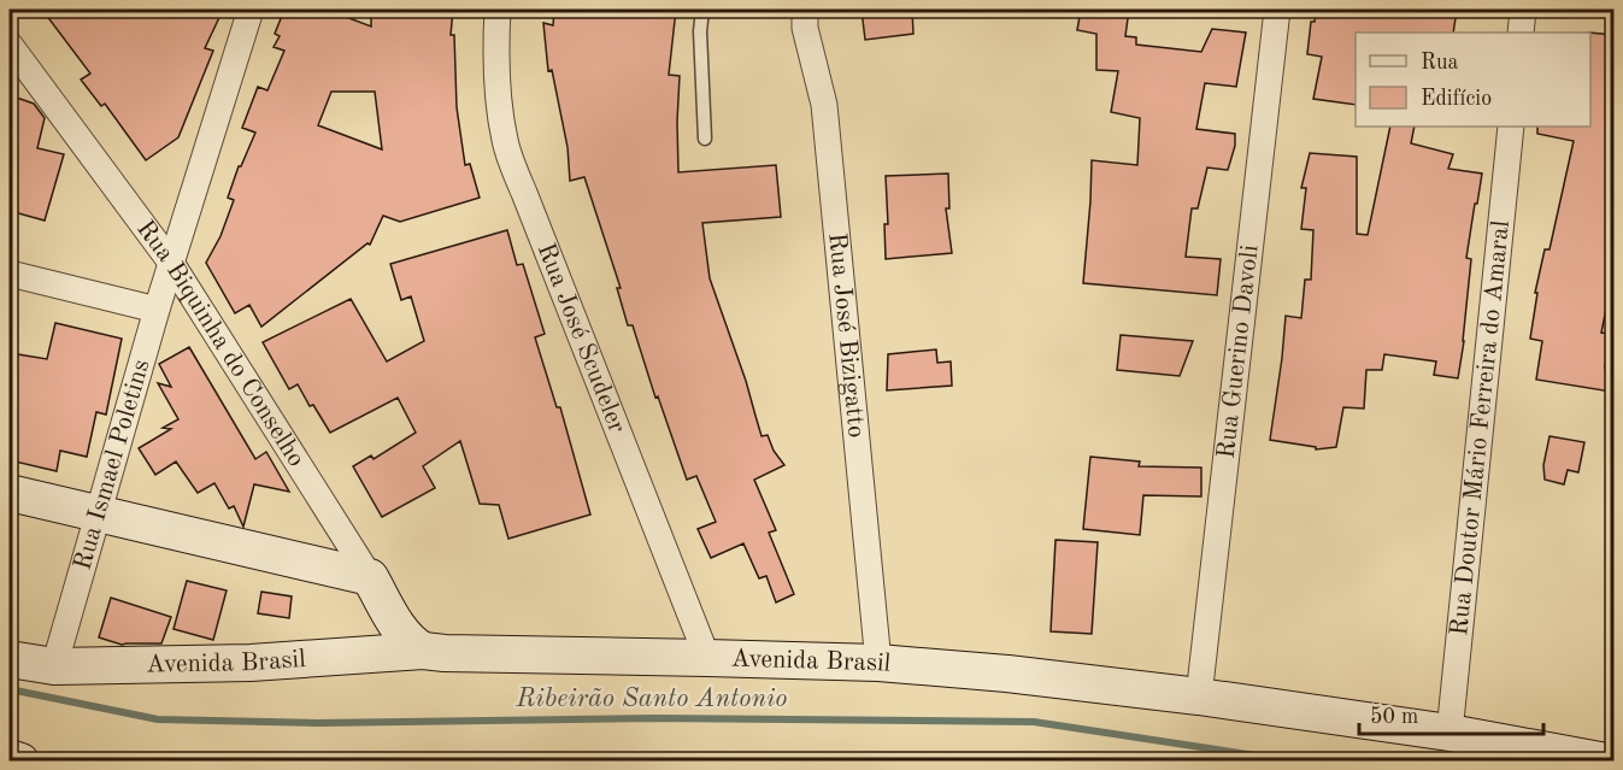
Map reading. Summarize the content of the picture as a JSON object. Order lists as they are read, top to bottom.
{
  "streets": {
    "main road": ["Rua Biquinha do Conselho", "Avenida Brasil"],
    "street": [
      "Rua José Bizigatto",
      "Rua José Scudeler",
      "Rua Guerino Davoli",
      "Rua Doutor Mário Ferreira do Amaral",
      "Rua Ismael Poletins"
    ]
  },
  "crossings": [
    ["Rua José Bizigatto", "Avenida Brasil"],
    ["Rua José Scudeler", "Avenida Brasil"],
    ["Rua Biquinha do Conselho", "Rua Ismael Poletins"],
    ["Rua Biquinha do Conselho", "Avenida Brasil"],
    ["Rua Guerino Davoli", "Avenida Brasil"],
    ["Rua Doutor Mário Ferreira do Amaral", "Avenida Brasil"],
    ["Rua Ismael Poletins", "Avenida Brasil"]
  ],
  "water": ["Ribeirão Santo Antonio"],
  "legend": ["Rua", "Edifício"],
  "scale_bar": "50 m"
}
